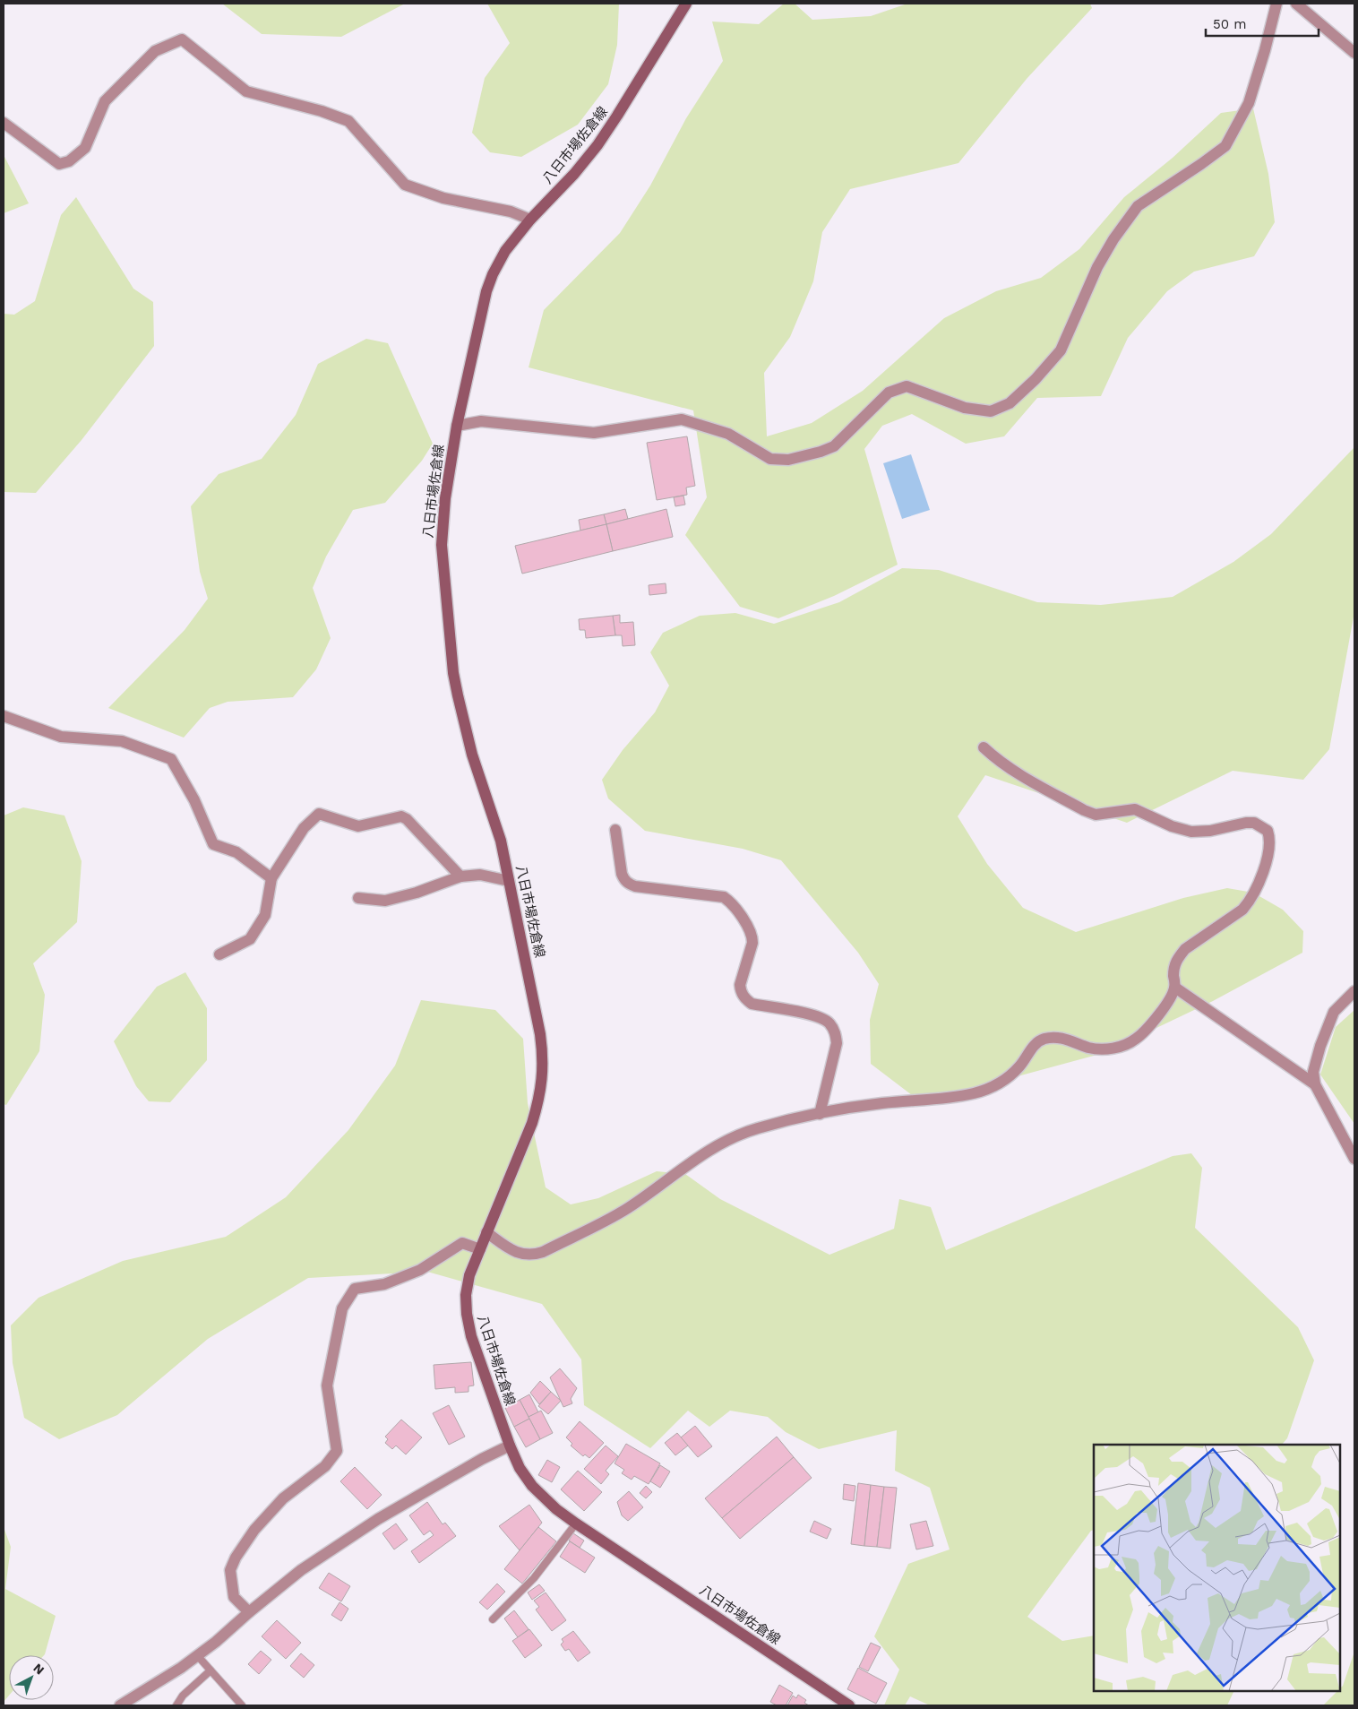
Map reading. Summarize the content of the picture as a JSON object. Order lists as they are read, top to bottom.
{
  "streets": {
    "main road": ["八日市場佐倉線"]
  },
  "scale_bar": "50 m",
  "north": "top right"
}
